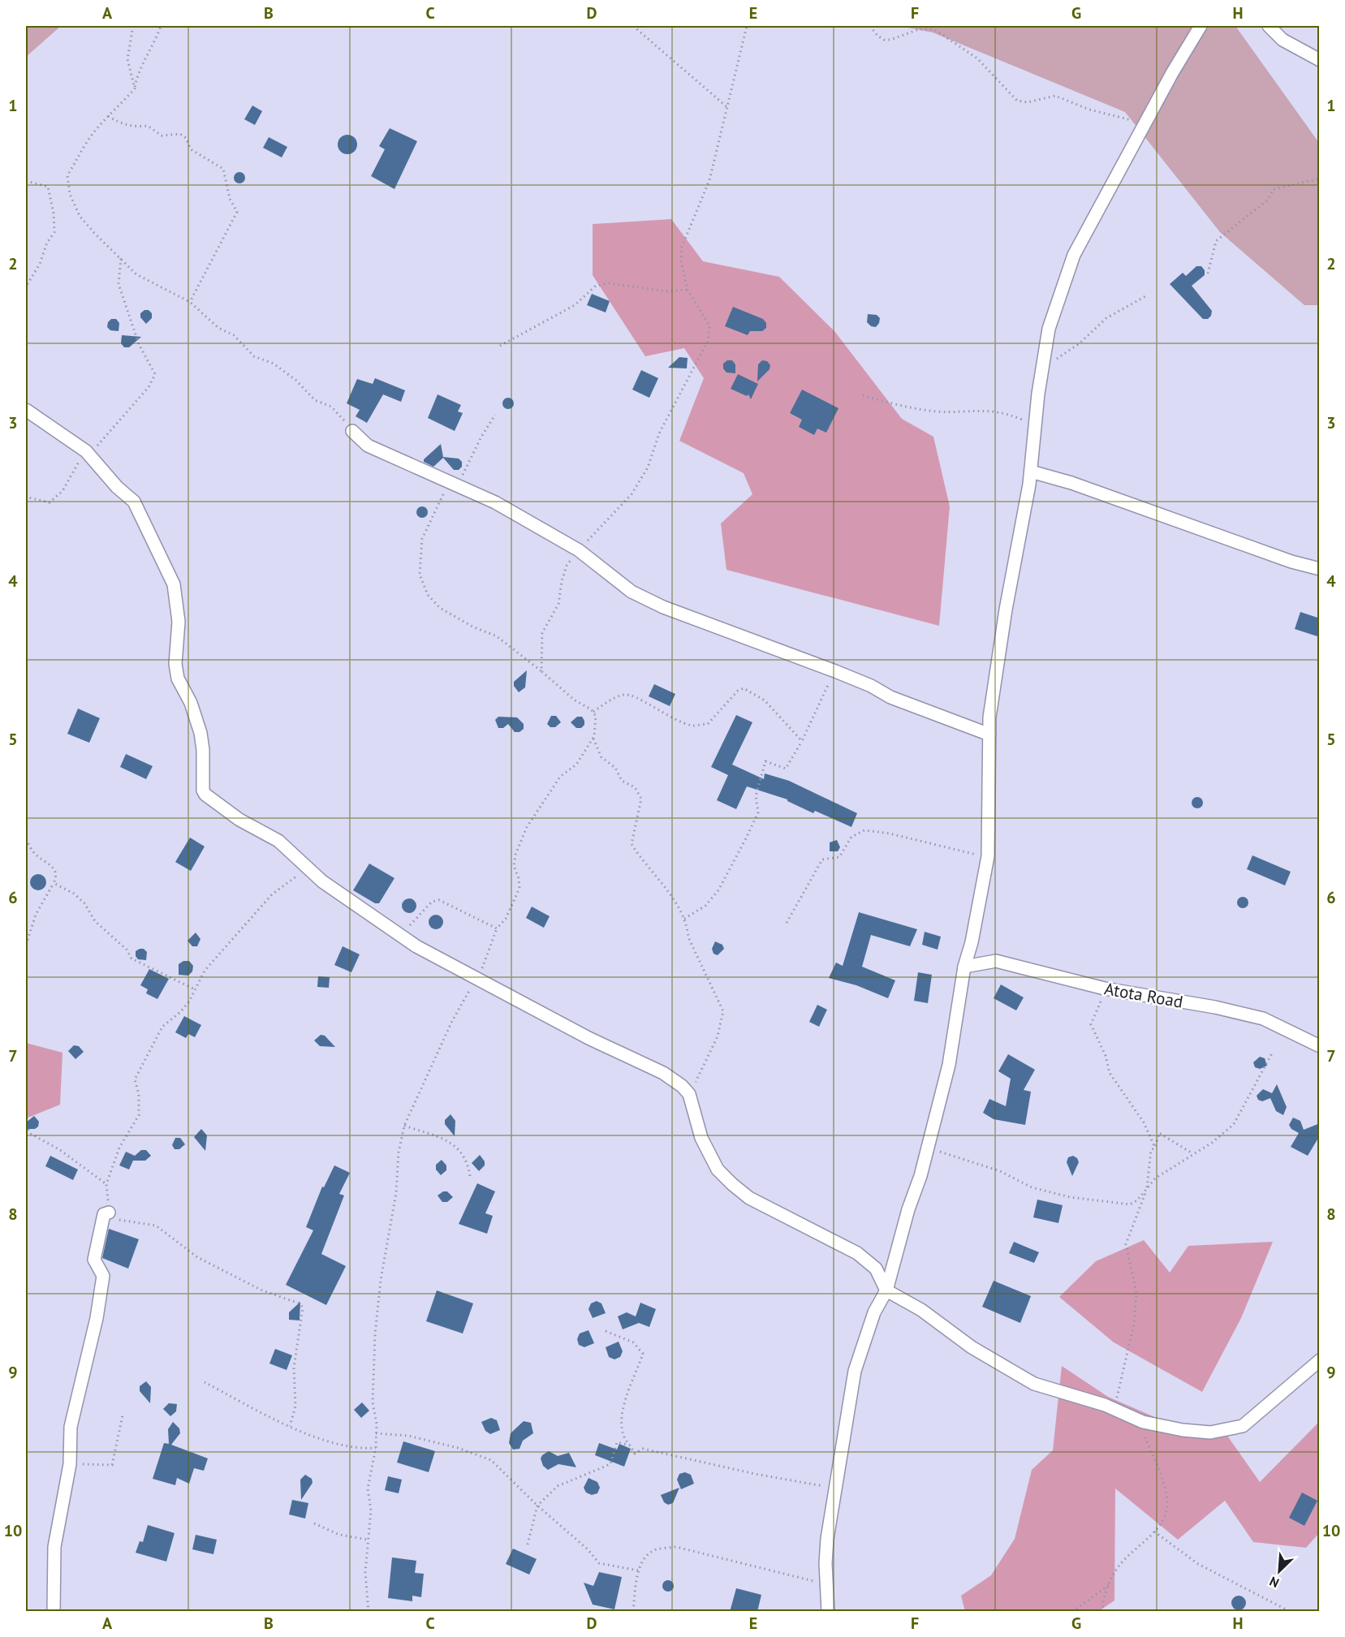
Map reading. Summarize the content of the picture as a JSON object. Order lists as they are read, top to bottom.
{
  "streets": {
    "street": ["Atota Road"]
  },
  "north": "bottom left",
  "grid": {
    "columns": [
      "A",
      "B",
      "C",
      "D",
      "E",
      "F",
      "G",
      "H"
    ],
    "rows": [
      "1",
      "2",
      "3",
      "4",
      "5",
      "6",
      "7",
      "8",
      "9",
      "10"
    ]
  }
}
